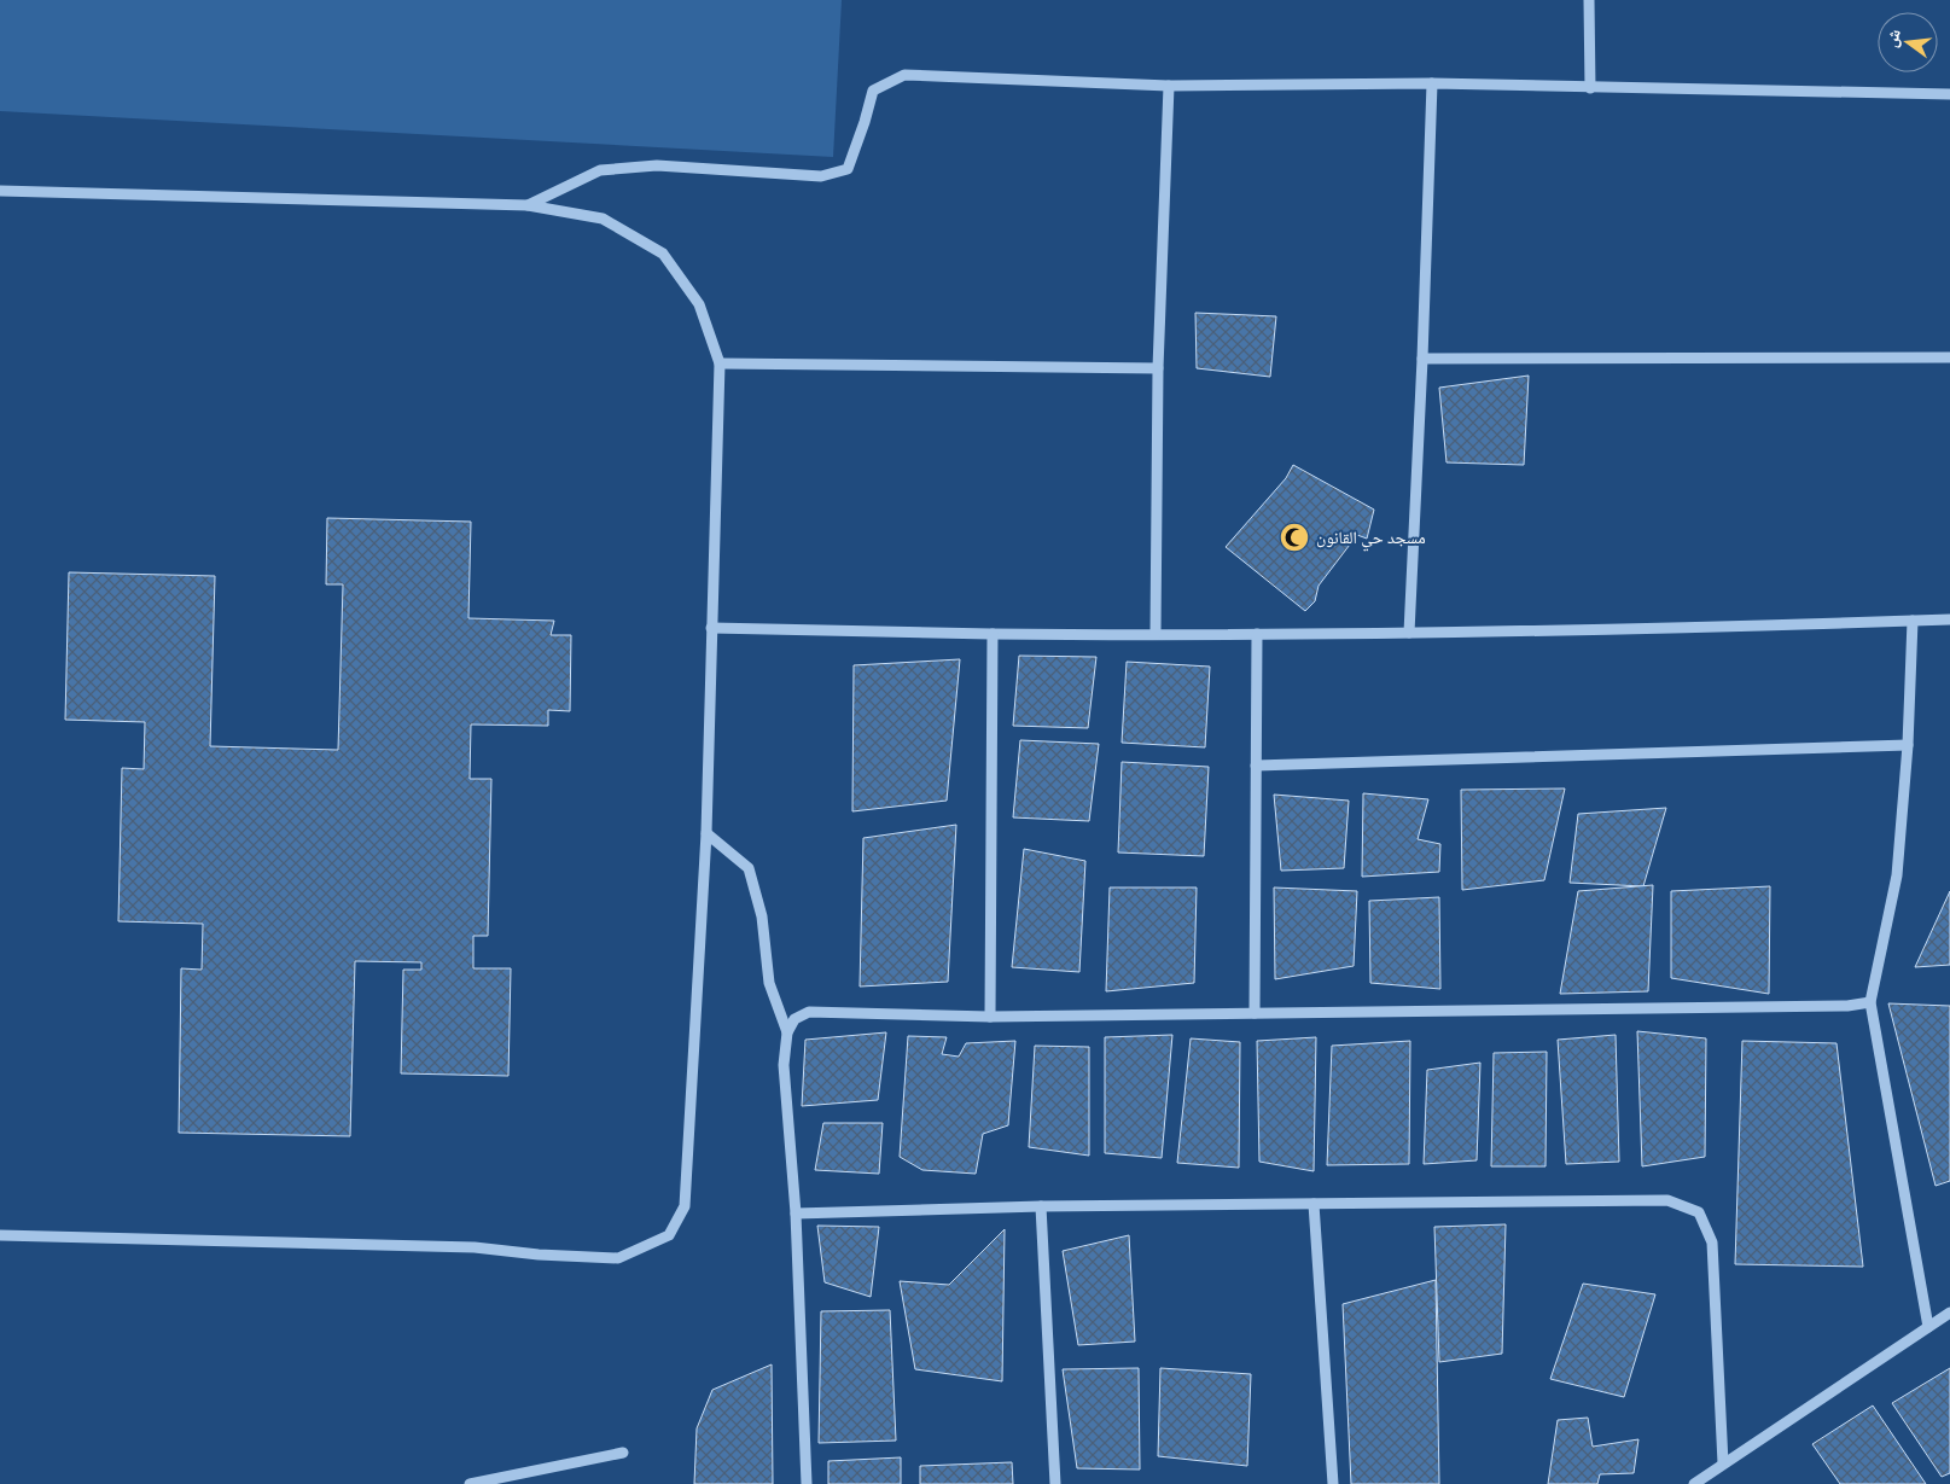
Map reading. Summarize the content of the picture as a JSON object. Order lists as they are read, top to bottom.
{
  "places": {
    "mosque": ["مسجد حي القانون"]
  },
  "north": "left"
}
